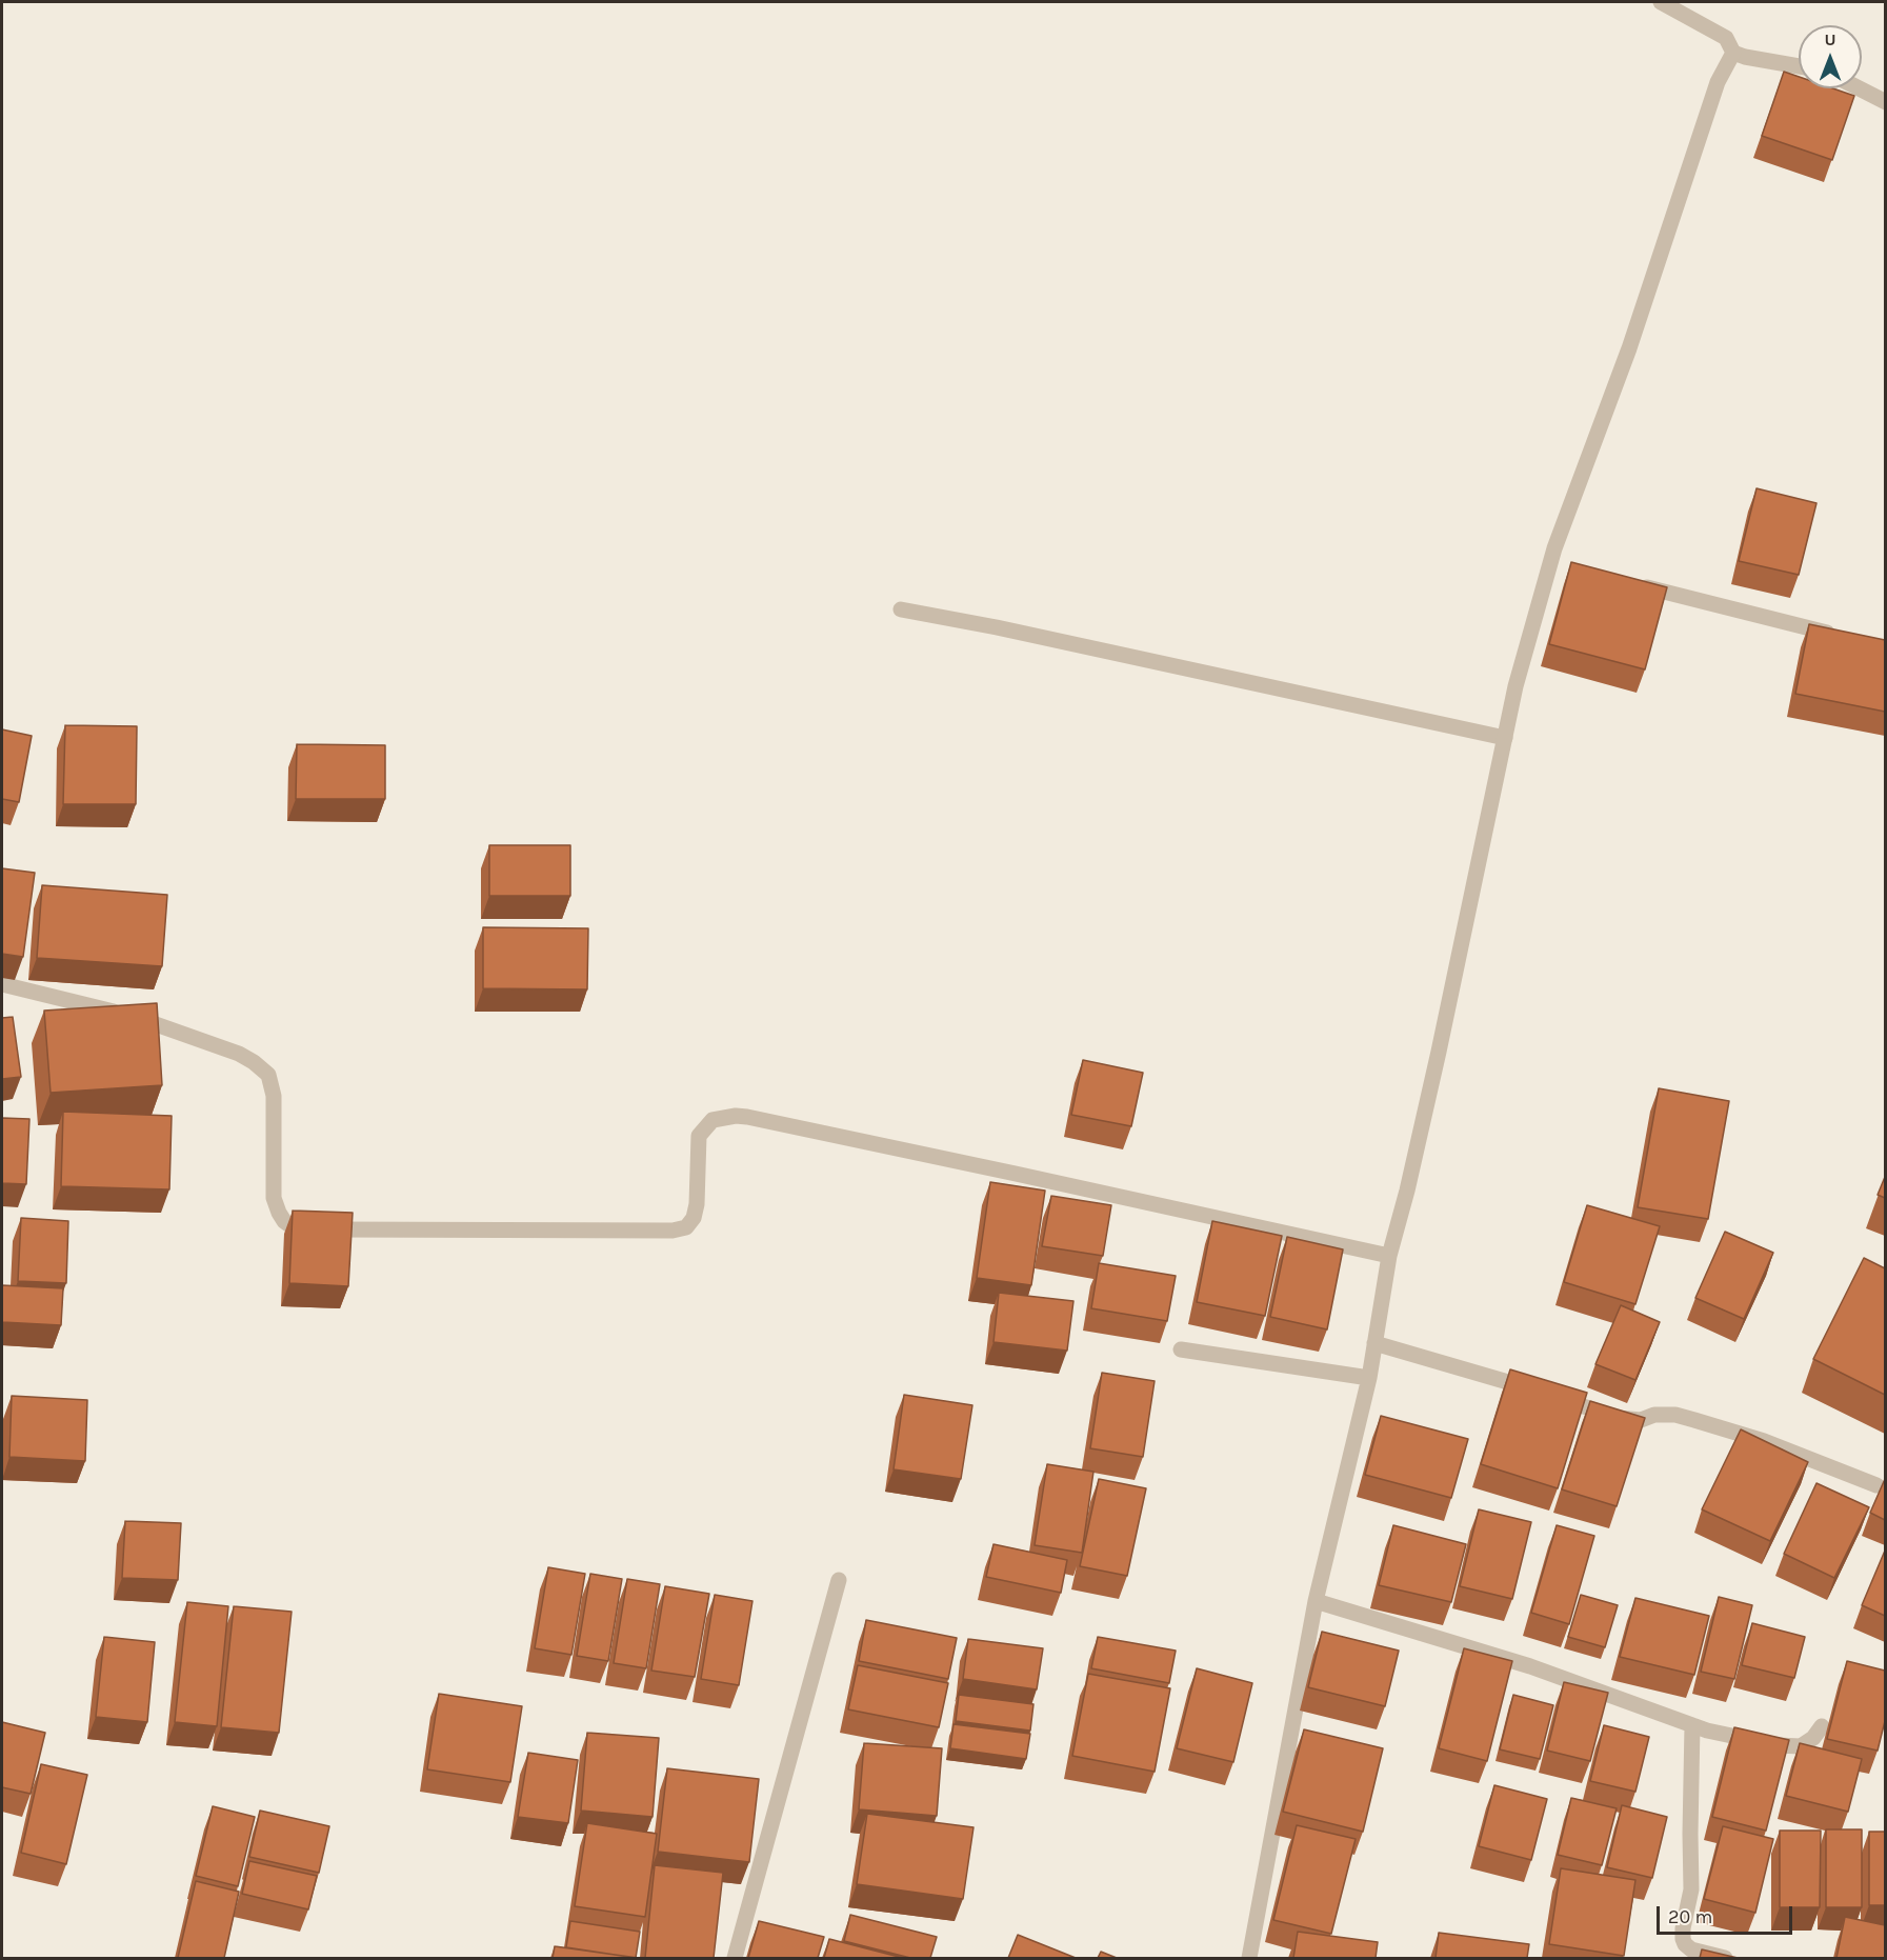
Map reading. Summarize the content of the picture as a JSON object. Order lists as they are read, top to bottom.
{
  "scale_bar": "20 m",
  "north": "top"
}
